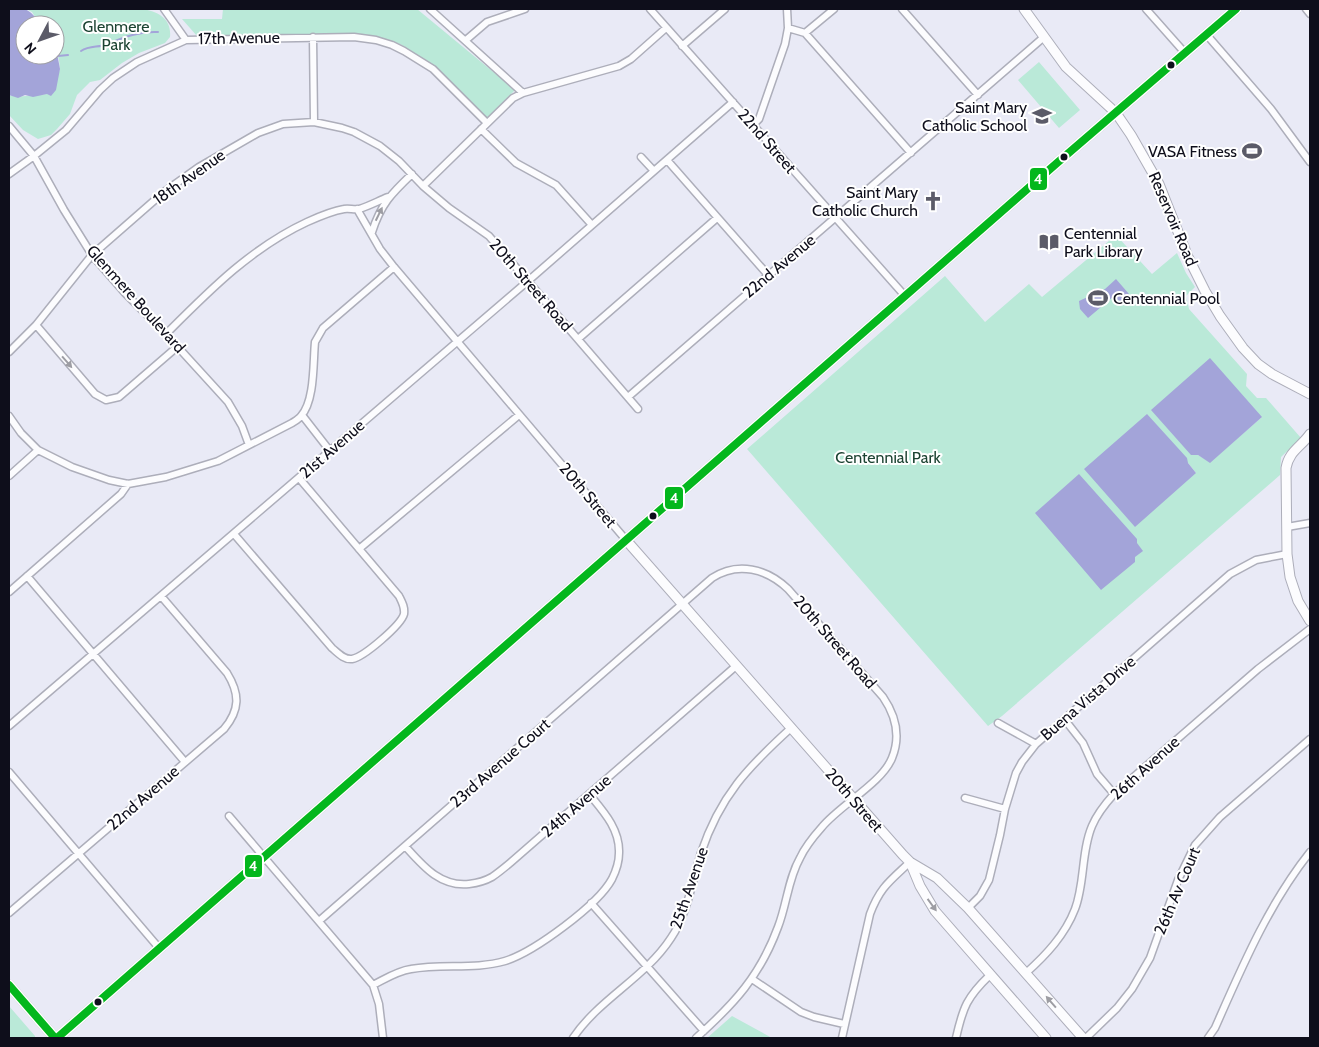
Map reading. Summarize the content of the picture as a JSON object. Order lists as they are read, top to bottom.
{
  "streets": {
    "main road": ["Reservoir Road", "20th Street"],
    "street": [
      "17th Avenue",
      "22nd Street",
      "18th Avenue",
      "22nd Avenue",
      "20th Street Road",
      "Glenmere Boulevard",
      "21st Avenue",
      "Buena Vista Drive",
      "23rd Avenue Court",
      "26th Avenue",
      "24th Avenue",
      "25th Avenue",
      "26th Av Court"
    ]
  },
  "crossings": [
    ["17th Avenue", "Glenmere Boulevard"],
    ["22nd Street", "22nd Avenue"],
    ["22nd Street", "21st Avenue"],
    ["18th Avenue", "20th Street Road"],
    ["18th Avenue", "Glenmere Boulevard"],
    ["Reservoir Road", "22nd Avenue"],
    ["22nd Avenue", "20th Street Road"],
    ["22nd Avenue", "21st Avenue"],
    ["20th Street Road", "21st Avenue"],
    ["20th Street Road", "20th Street"],
    ["20th Street Road", "23rd Avenue Court"],
    ["21st Avenue", "20th Street"],
    ["20th Street", "Buena Vista Drive"],
    ["20th Street", "23rd Avenue Court"],
    ["20th Street", "26th Avenue"],
    ["20th Street", "24th Avenue"],
    ["20th Street", "25th Avenue"],
    ["20th Street", "26th Av Court"],
    ["23rd Avenue Court", "24th Avenue"]
  ],
  "parks": ["Glenmere Park", "Centennial Park"],
  "places": {
    "school or university": ["Saint Mary Catholic School"],
    "sports": ["VASA Fitness", "Centennial Pool"],
    "church": ["Saint Mary Catholic Church"],
    "library": ["Centennial Park Library"]
  },
  "lines": ["transit line 4"],
  "north": "bottom left"
}
